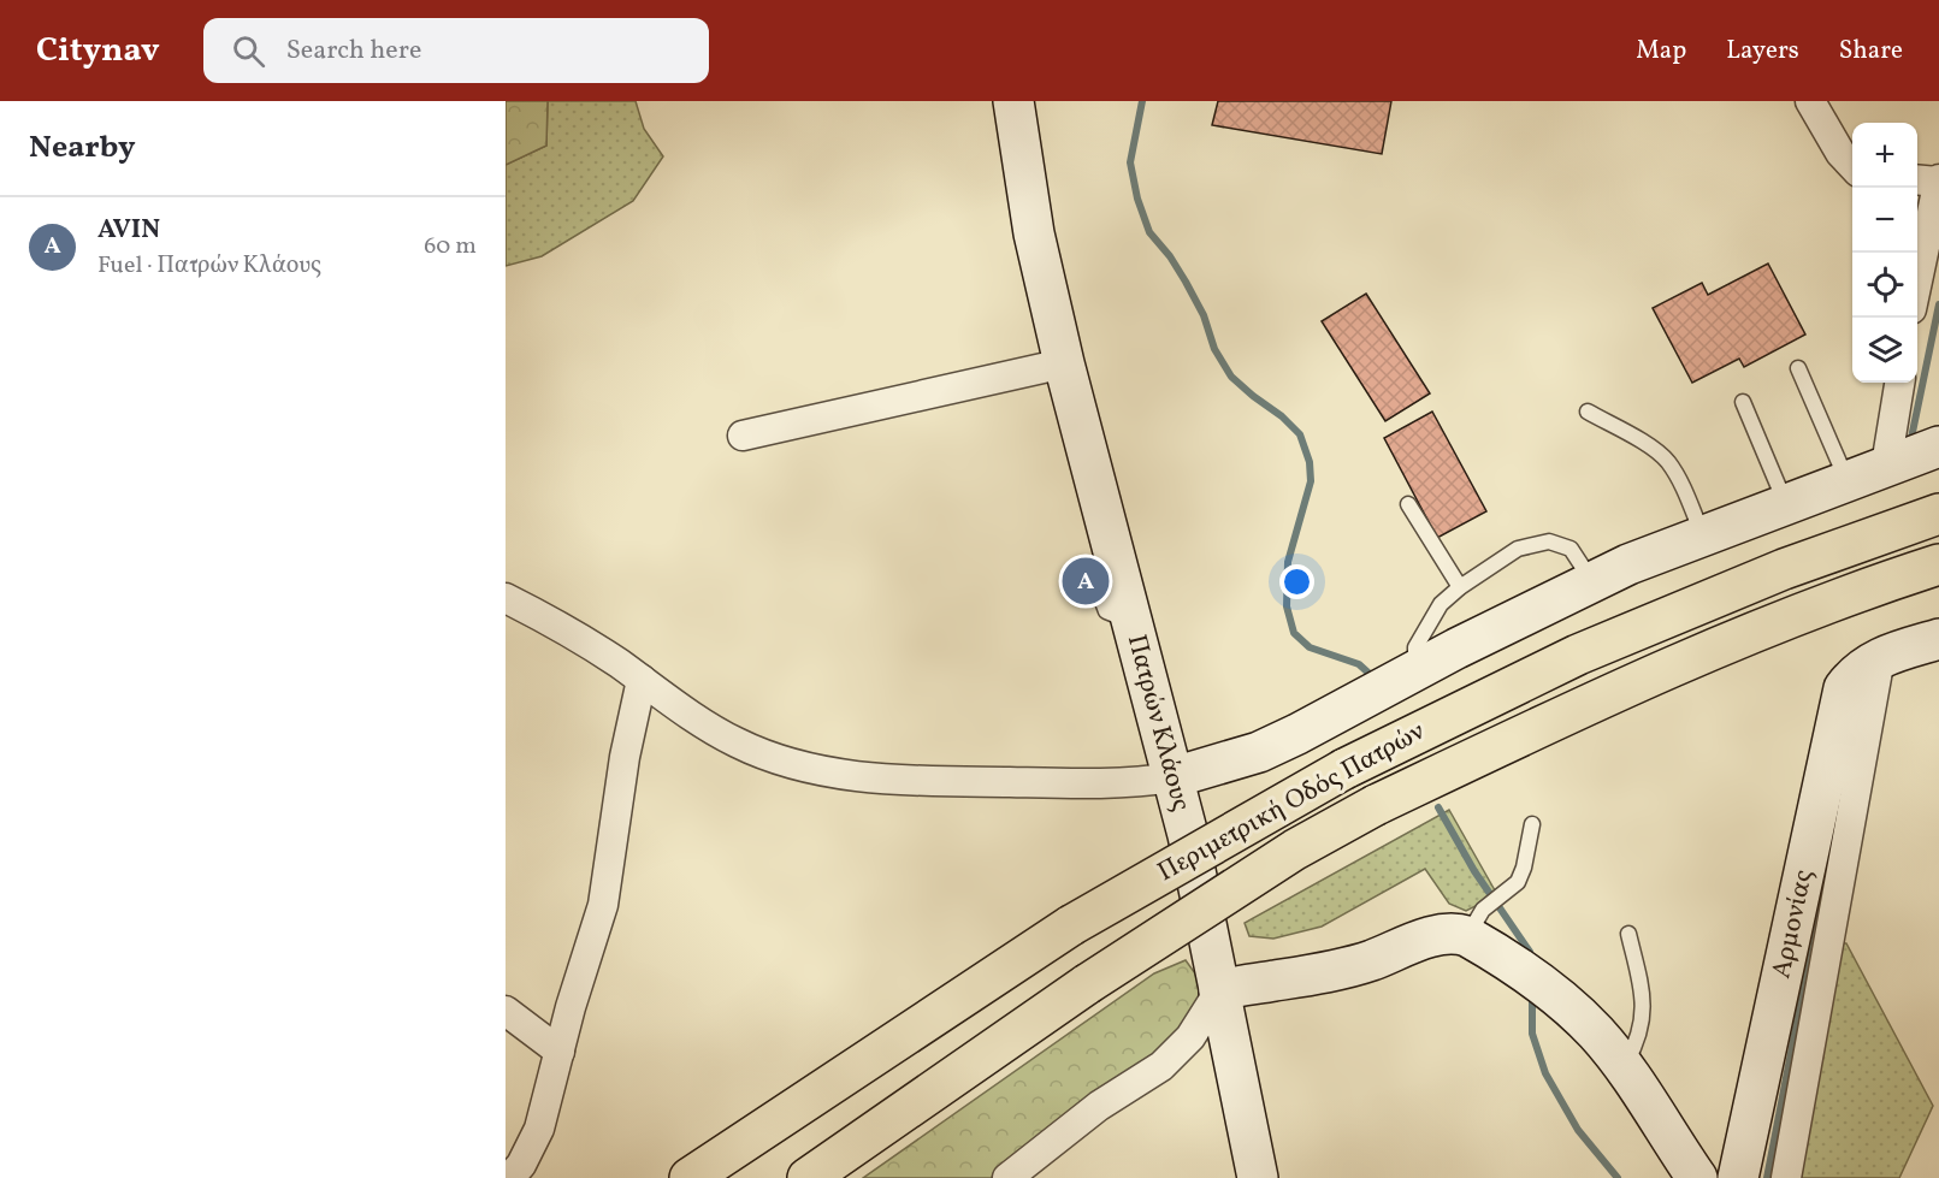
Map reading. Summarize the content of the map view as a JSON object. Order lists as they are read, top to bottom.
{
  "streets": {
    "highway": ["Περιμετρική Οδός Πατρών"],
    "street": ["Πατρών Κλάους", "Αρμονίας"]
  },
  "page": {
    "header": "Citynav",
    "search": "Search here",
    "nav": ["Map", "Layers", "Share"],
    "heading": "Nearby",
    "map_buttons": ["+", "−"],
    "list": [
      {
        "mark": "A",
        "name": "AVIN",
        "note": "Fuel · Πατρών Κλάους",
        "value": "60 m"
      }
    ],
    "pins": "A"
  }
}
